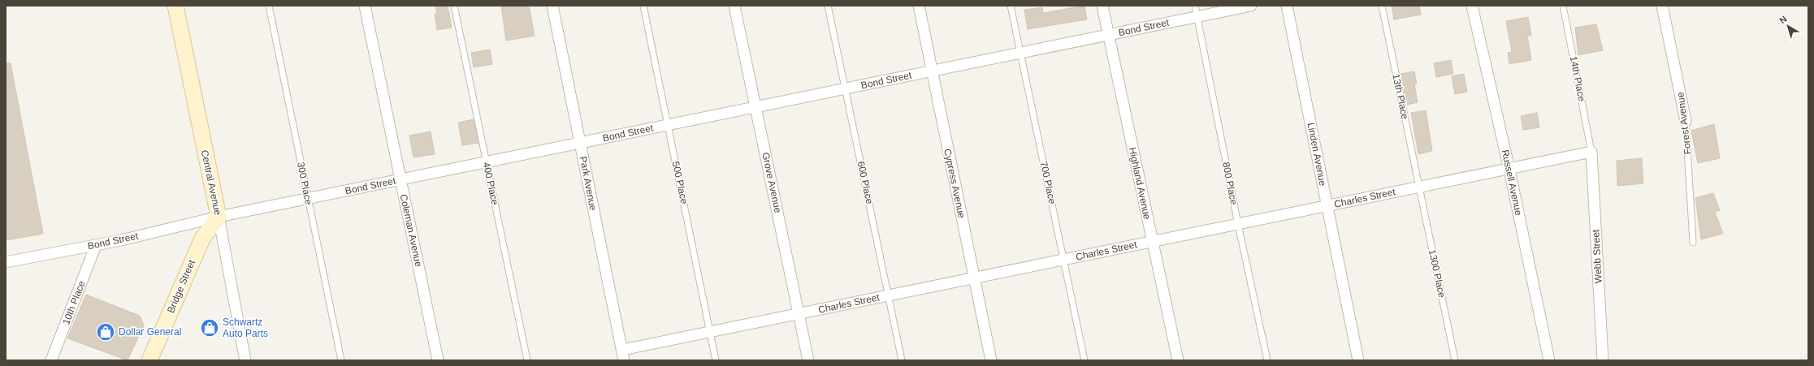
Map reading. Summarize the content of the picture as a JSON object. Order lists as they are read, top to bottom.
{
  "streets": {
    "main road": ["Central Avenue", "Bridge Street"],
    "street": [
      "Bond Street",
      "Forest Avenue",
      "Linden Avenue",
      "Grove Avenue",
      "Russell Avenue",
      "Park Avenue",
      "Cypress Avenue",
      "Highland Avenue",
      "Charles Street",
      "Coleman Avenue",
      "Webb Street",
      "10th Place"
    ],
    "lane": [
      "14th Place",
      "13th Place",
      "500 Place",
      "600 Place",
      "700 Place",
      "300 Place",
      "400 Place",
      "800 Place",
      "1300 Place"
    ]
  },
  "crossings": [
    ["Bond Street", "Central Avenue"],
    ["Bond Street", "500 Place"],
    ["Bond Street", "Grove Avenue"],
    ["Bond Street", "600 Place"],
    ["Bond Street", "700 Place"],
    ["Bond Street", "300 Place"],
    ["Bond Street", "400 Place"],
    ["Bond Street", "Park Avenue"],
    ["Bond Street", "Cypress Avenue"],
    ["Bond Street", "Highland Avenue"],
    ["Bond Street", "800 Place"],
    ["Bond Street", "Coleman Avenue"],
    ["Bond Street", "Bridge Street"],
    ["Bond Street", "10th Place"],
    ["14th Place", "Charles Street"],
    ["14th Place", "Webb Street"],
    ["13th Place", "Charles Street"],
    ["13th Place", "1300 Place"],
    ["Linden Avenue", "Charles Street"],
    ["Central Avenue", "Bridge Street"],
    ["500 Place", "Charles Street"],
    ["Grove Avenue", "Charles Street"],
    ["600 Place", "Charles Street"],
    ["700 Place", "Charles Street"],
    ["Russell Avenue", "Charles Street"],
    ["Park Avenue", "Charles Street"],
    ["Cypress Avenue", "Charles Street"],
    ["Highland Avenue", "Charles Street"],
    ["800 Place", "Charles Street"],
    ["Charles Street", "Webb Street"],
    ["Charles Street", "1300 Place"]
  ],
  "places": {
    "shop": ["Schwartz Auto Parts", "Dollar General"]
  },
  "north": "top left"
}
